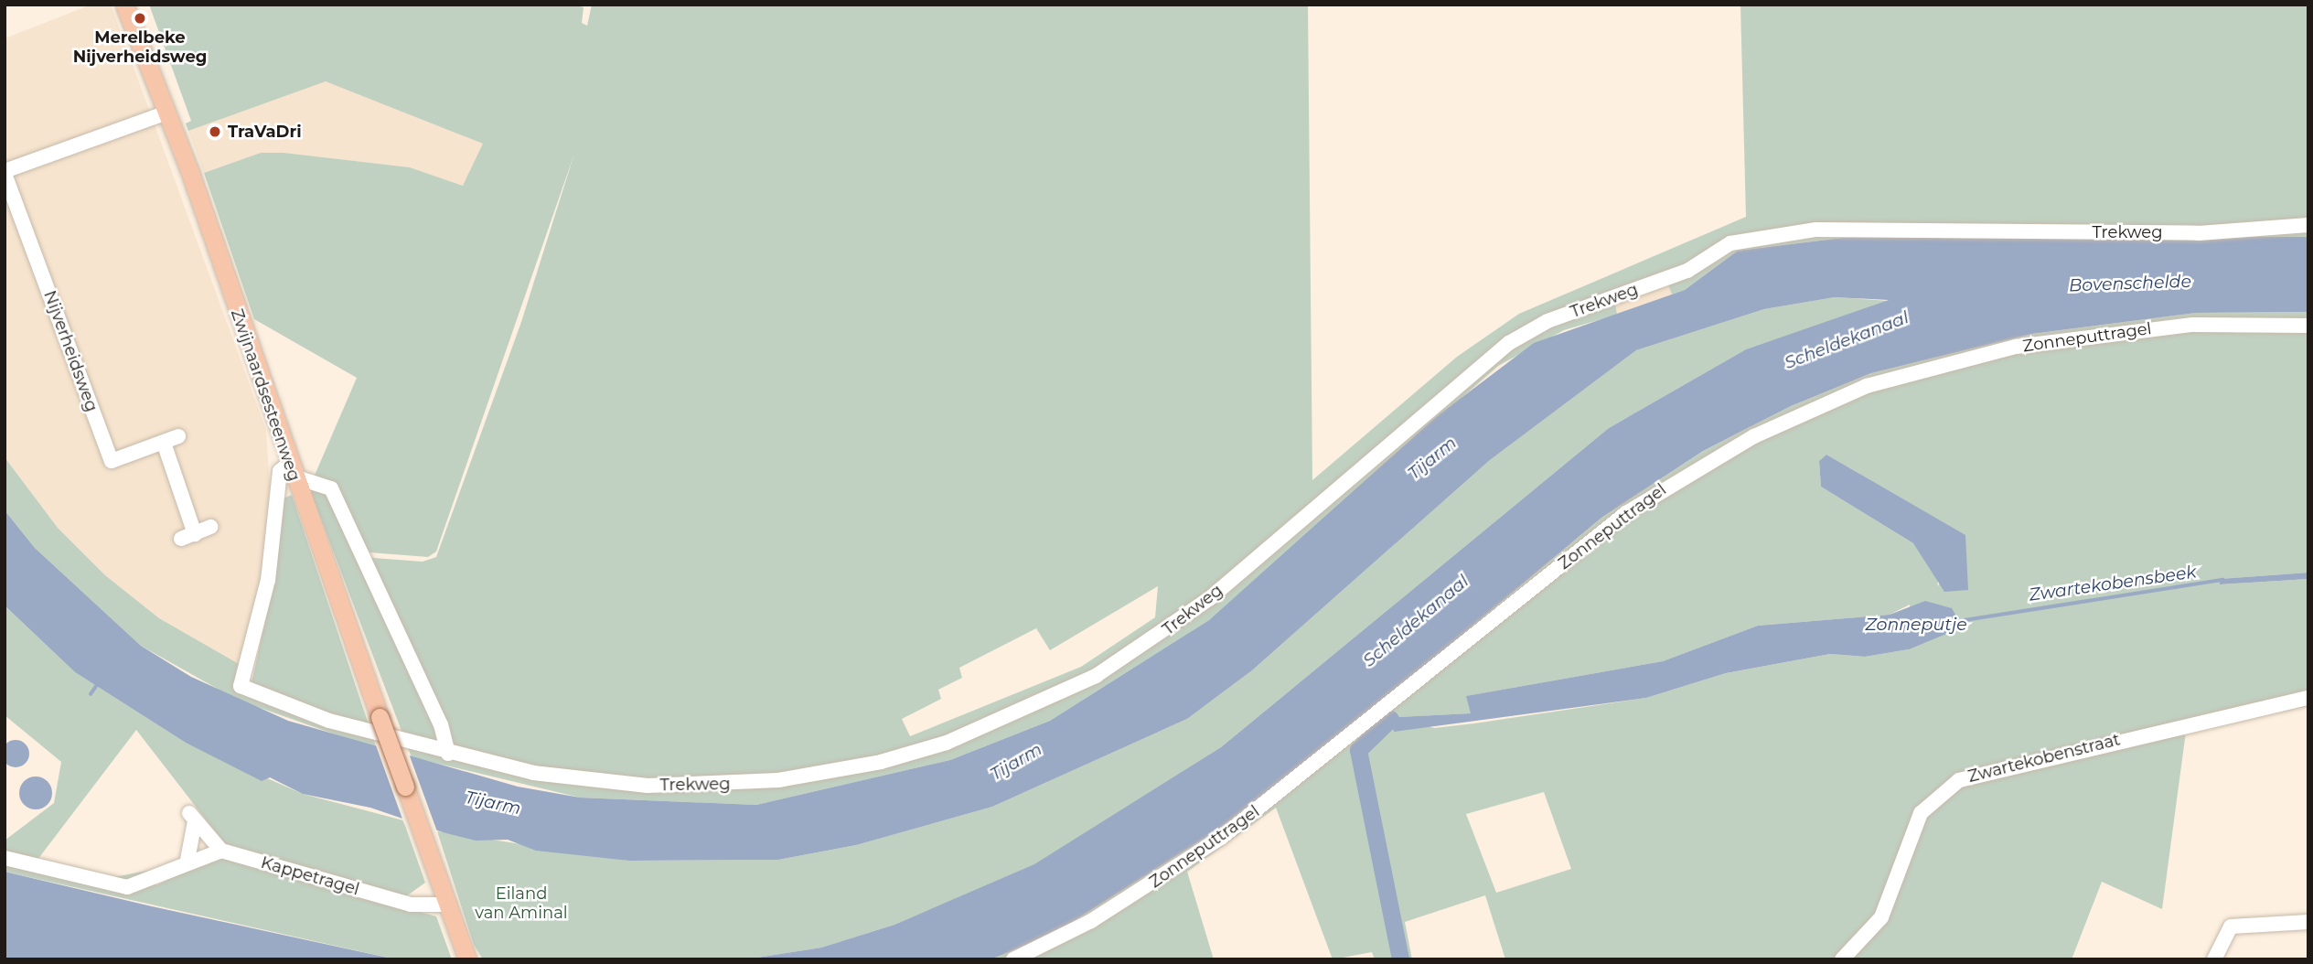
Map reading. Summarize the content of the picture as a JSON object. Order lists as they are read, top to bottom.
{
  "streets": {
    "main road": ["Zwijnaardsesteenweg"],
    "street": [
      "Trekweg",
      "Zonneputtragel",
      "Nijverheidsweg",
      "Zwartekobenstraat",
      "Kappetragel"
    ]
  },
  "crossings": [
    ["Trekweg", "Zwijnaardsesteenweg"],
    ["Nijverheidsweg", "Zwijnaardsesteenweg"],
    ["Zwijnaardsesteenweg", "Kappetragel"]
  ],
  "water": [
    "Bovenschelde",
    "Scheldekanaal",
    "Tijarm",
    "Zwartekobensbeek",
    "Zonneputje"
  ],
  "parks": ["Eiland van Aminal"],
  "places": ["Merelbeke Nijverheidsweg", "TraVaDri"]
}
